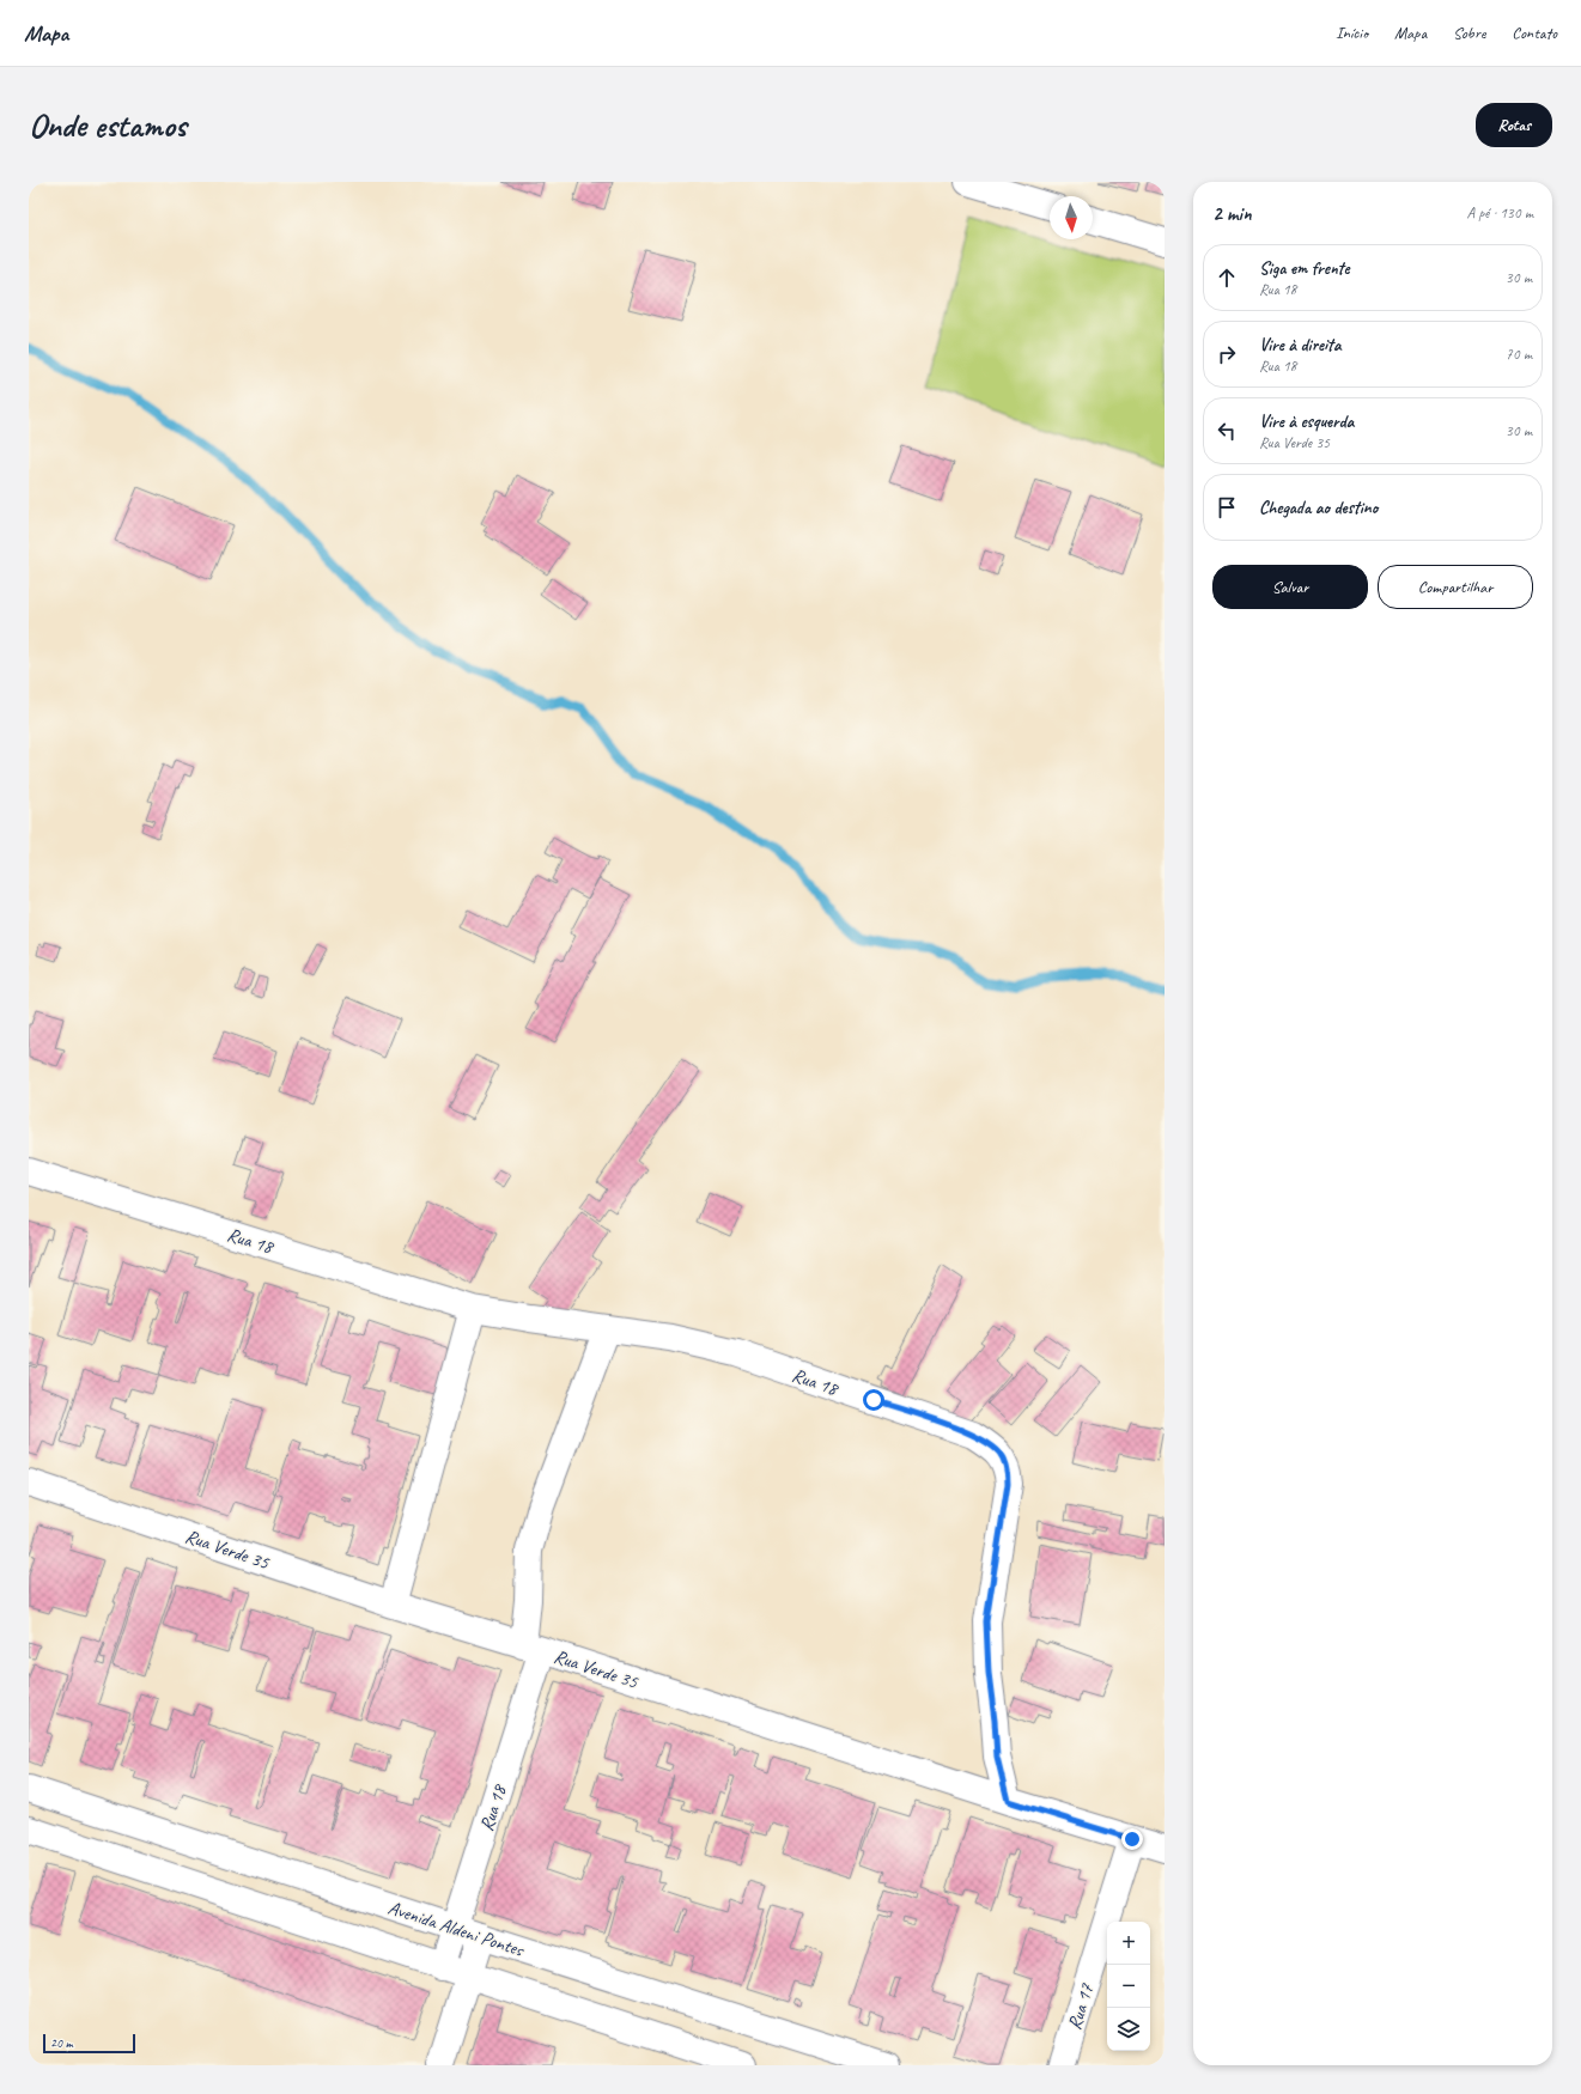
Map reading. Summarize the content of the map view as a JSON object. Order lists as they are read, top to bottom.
{
  "streets": {
    "street": [
      "Rua 18",
      "Rua Verde 35",
      "Avenida Aldeni Pontes",
      "Rua 17"
    ]
  },
  "crossings": [
    ["Rua 18", "Rua Verde 35"],
    ["Rua 18", "Avenida Aldeni Pontes"],
    ["Rua Verde 35", "Rua 17"]
  ],
  "scale_bar": "20 m",
  "north": "bottom",
  "page": {
    "header": "Mapa",
    "nav": [
      "Início",
      "Mapa",
      "Sobre",
      "Contato"
    ],
    "buttons": [
      "Rotas",
      ["Salvar", "Compartilhar"]
    ],
    "title": "Onde estamos",
    "heading": ["2 min", "A pé · 130 m"],
    "list": [
      ["Siga em frente", "Rua 18", "30 m"],
      ["Vire à direita", "Rua 18", "70 m"],
      ["Vire à esquerda", "Rua Verde 35", "30 m"],
      "Chegada ao destino"
    ],
    "map_buttons": ["+", "−"],
    "scale": "20 m"
  }
}
